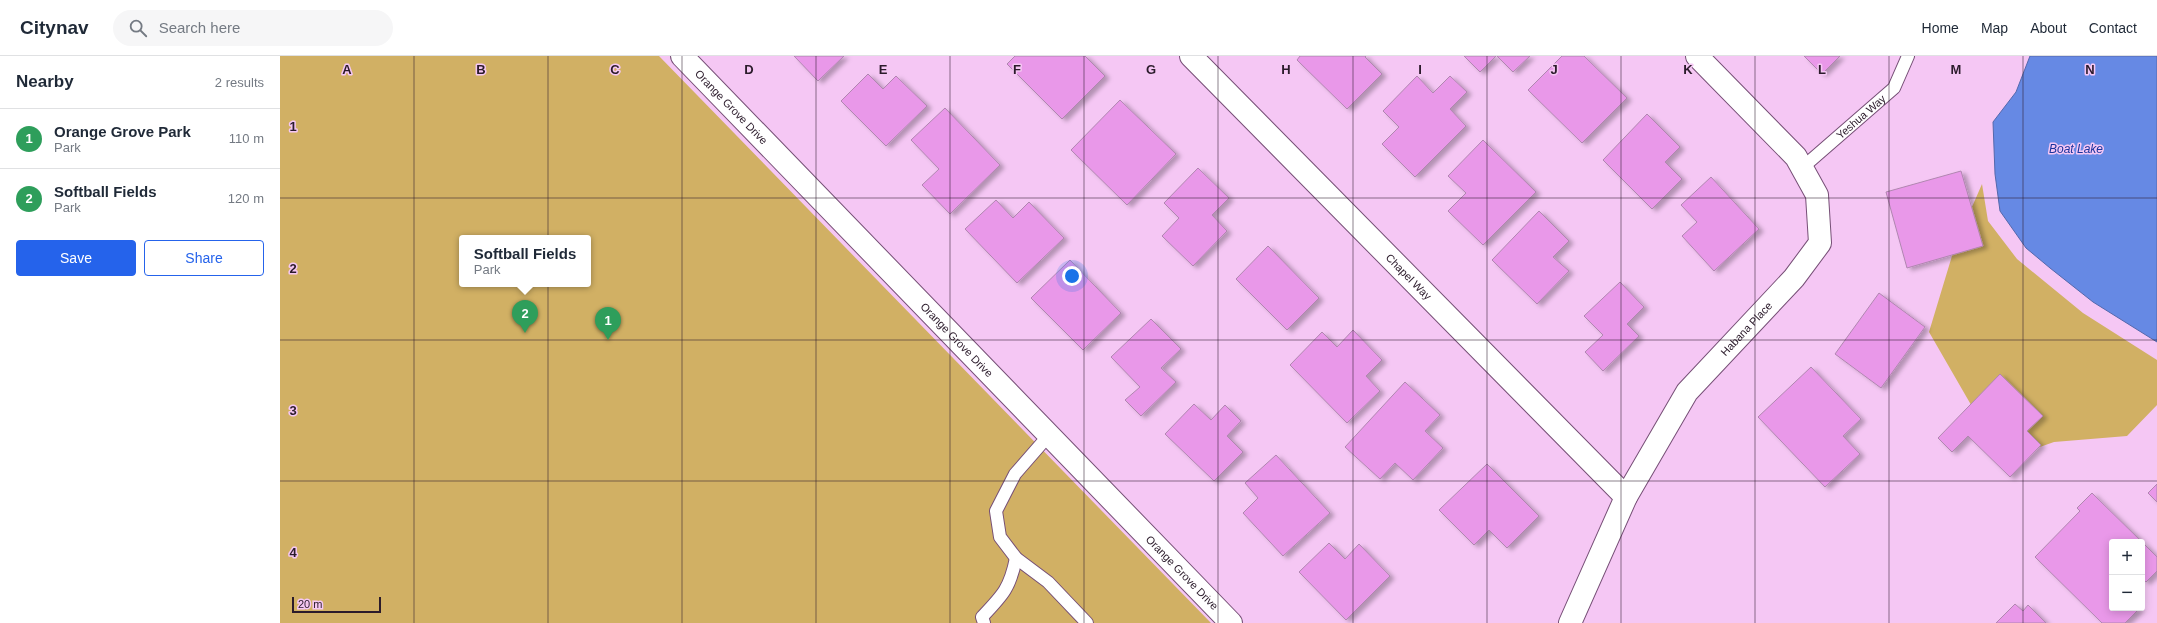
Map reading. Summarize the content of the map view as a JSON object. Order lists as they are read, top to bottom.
{
  "streets": {
    "street": ["Orange Grove Drive", "Chapel Way", "Habana Place"],
    "lane": ["Yeshua Way"]
  },
  "crossings": [
    ["Yeshua Way", "Habana Place"],
    ["Chapel Way", "Habana Place"]
  ],
  "water": ["Boat Lake"],
  "scale_bar": "20 m",
  "page": {
    "header": "Citynav",
    "search": "Search here",
    "nav": [
      "Home",
      "Map",
      "About",
      "Contact"
    ],
    "heading": ["Nearby", "2 results"],
    "list": [
      {
        "mark": "1",
        "name": "Orange Grove Park",
        "note": "Park",
        "value": "110 m"
      },
      {
        "mark": "2",
        "name": "Softball Fields",
        "note": "Park",
        "value": "120 m"
      }
    ],
    "buttons": ["Save", "Share"],
    "popup": ["Softball Fields", "Park"],
    "pins": ["2", "1"],
    "map_buttons": ["+", "−"],
    "scale": "20 m"
  },
  "grid": {
    "columns": [
      "A",
      "B",
      "C",
      "D",
      "E",
      "F",
      "G",
      "H",
      "I",
      "J",
      "K",
      "L",
      "M",
      "N"
    ],
    "rows": [
      "1",
      "2",
      "3",
      "4"
    ]
  }
}
